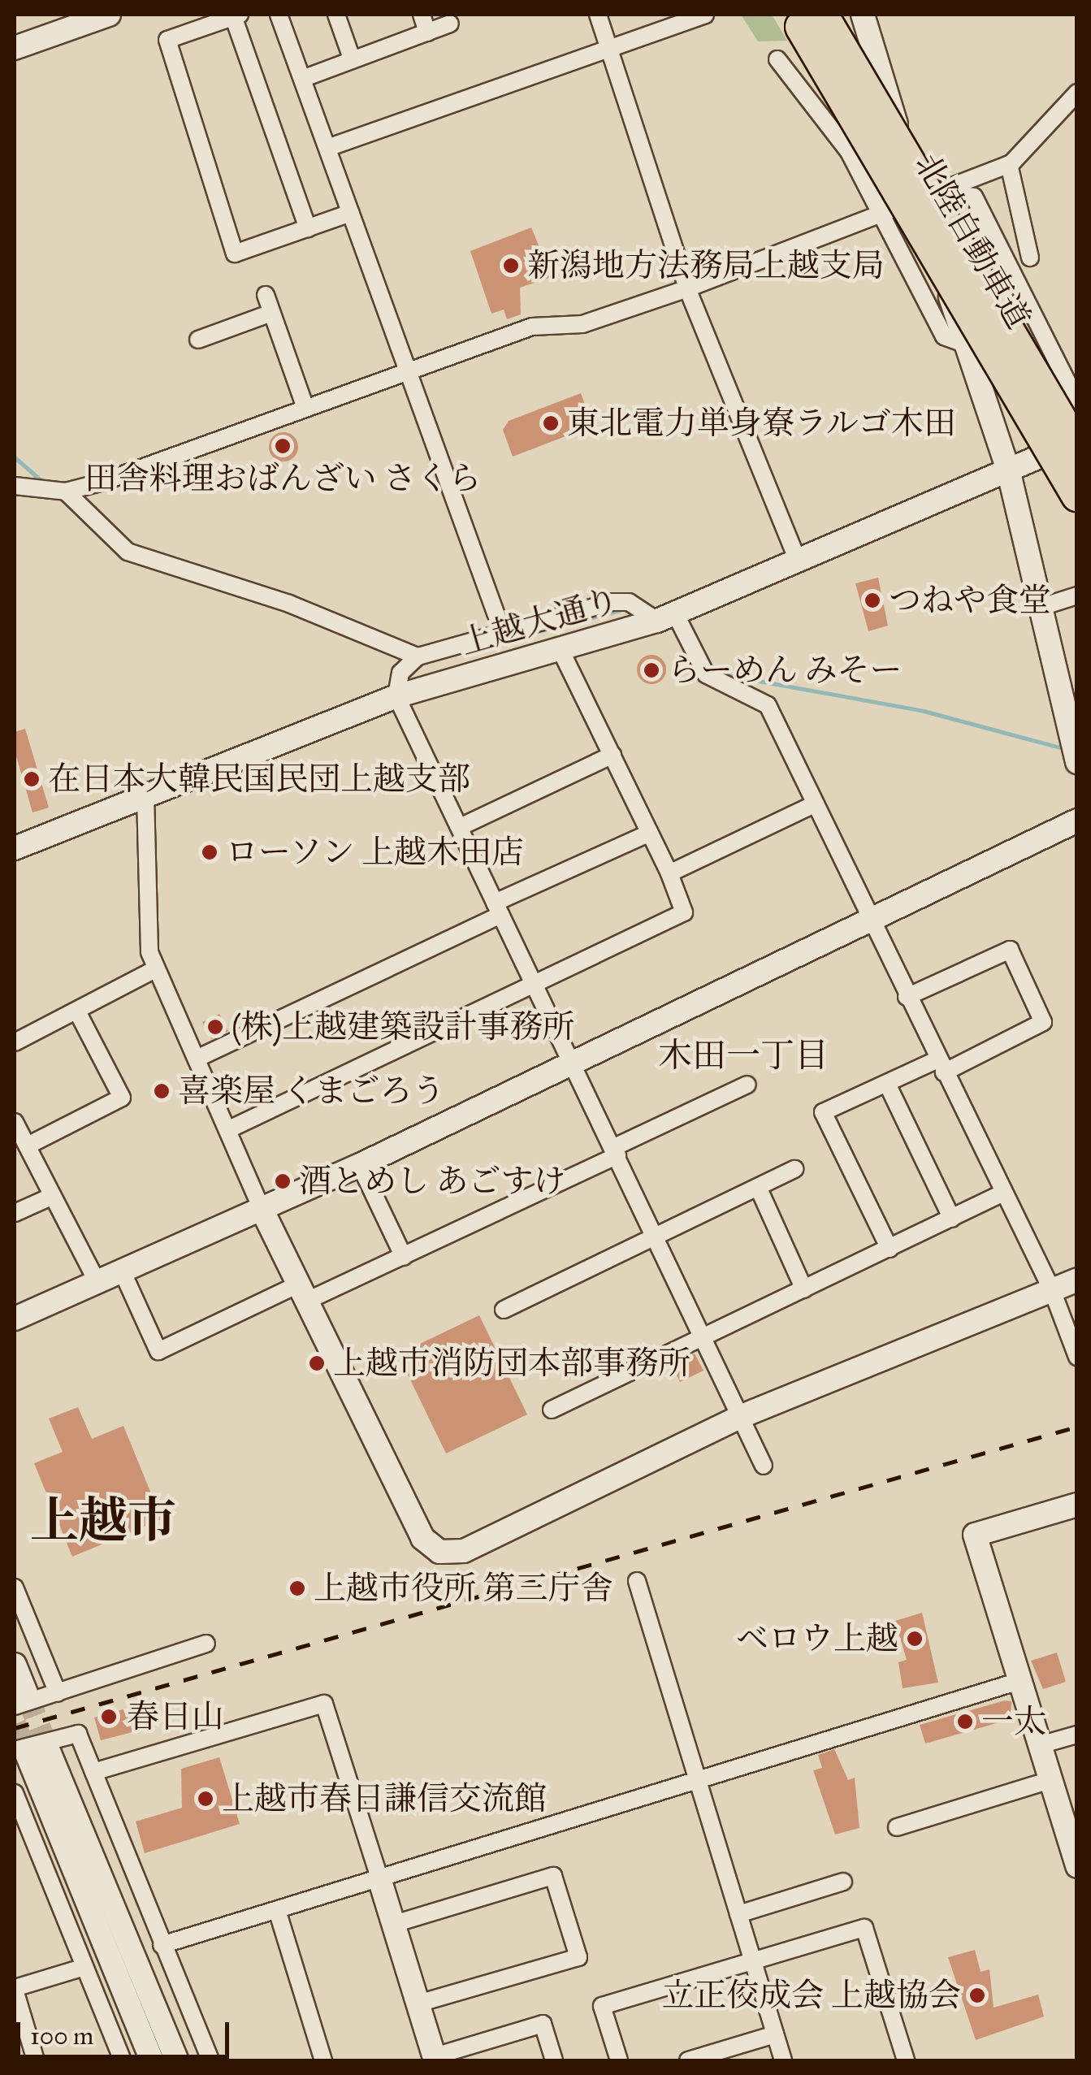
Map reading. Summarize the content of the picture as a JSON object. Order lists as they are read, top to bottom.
{
  "streets": {
    "highway": ["北陸自動車道"],
    "street": ["上越大通り"]
  },
  "crossings": [
    ["北陸自動車道", "上越大通り"]
  ],
  "districts": ["木田一丁目", "上越市"],
  "places": [
    "新潟地方法務局上越支局",
    "東北電力単身寮ラルゴ木田",
    "田舎料理おばんざい さくら",
    "つねや食堂",
    "らーめん みそー",
    "在日本大韓民国民団上越支部",
    "ローソン 上越木田店",
    "(株)上越建築設計事務所",
    "喜楽屋 くまごろう",
    "酒とめし あごすけ",
    "上越市消防団本部事務所",
    "上越市役所 第三庁舎",
    "ベロウ上越",
    "春日山",
    "一太",
    "上越市春日謙信交流館",
    "立正佼成会 上越協会"
  ],
  "scale_bar": "100 m"
}
